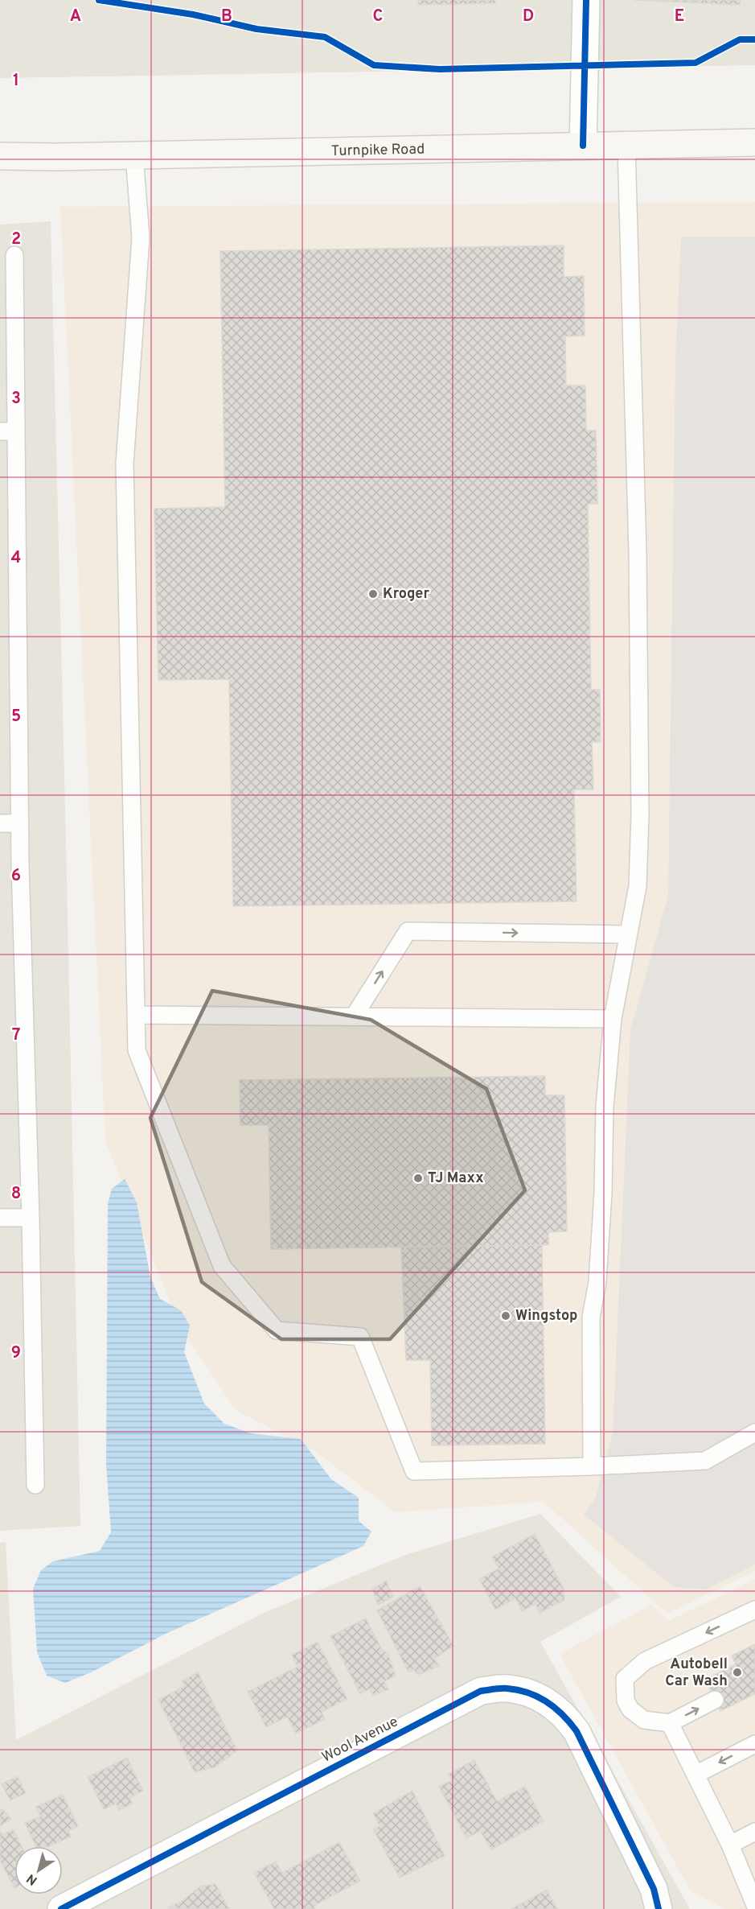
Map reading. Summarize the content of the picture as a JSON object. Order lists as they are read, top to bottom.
{
  "streets": {
    "main road": ["Turnpike Road"],
    "street": ["Wool Avenue"]
  },
  "places": [
    "Kroger",
    "TJ Maxx",
    "Wingstop",
    "Autobell Car Wash"
  ],
  "north": "bottom left",
  "grid": {
    "columns": [
      "A",
      "B",
      "C",
      "D",
      "E"
    ],
    "rows": [
      "1",
      "2",
      "3",
      "4",
      "5",
      "6",
      "7",
      "8",
      "9"
    ]
  }
}
